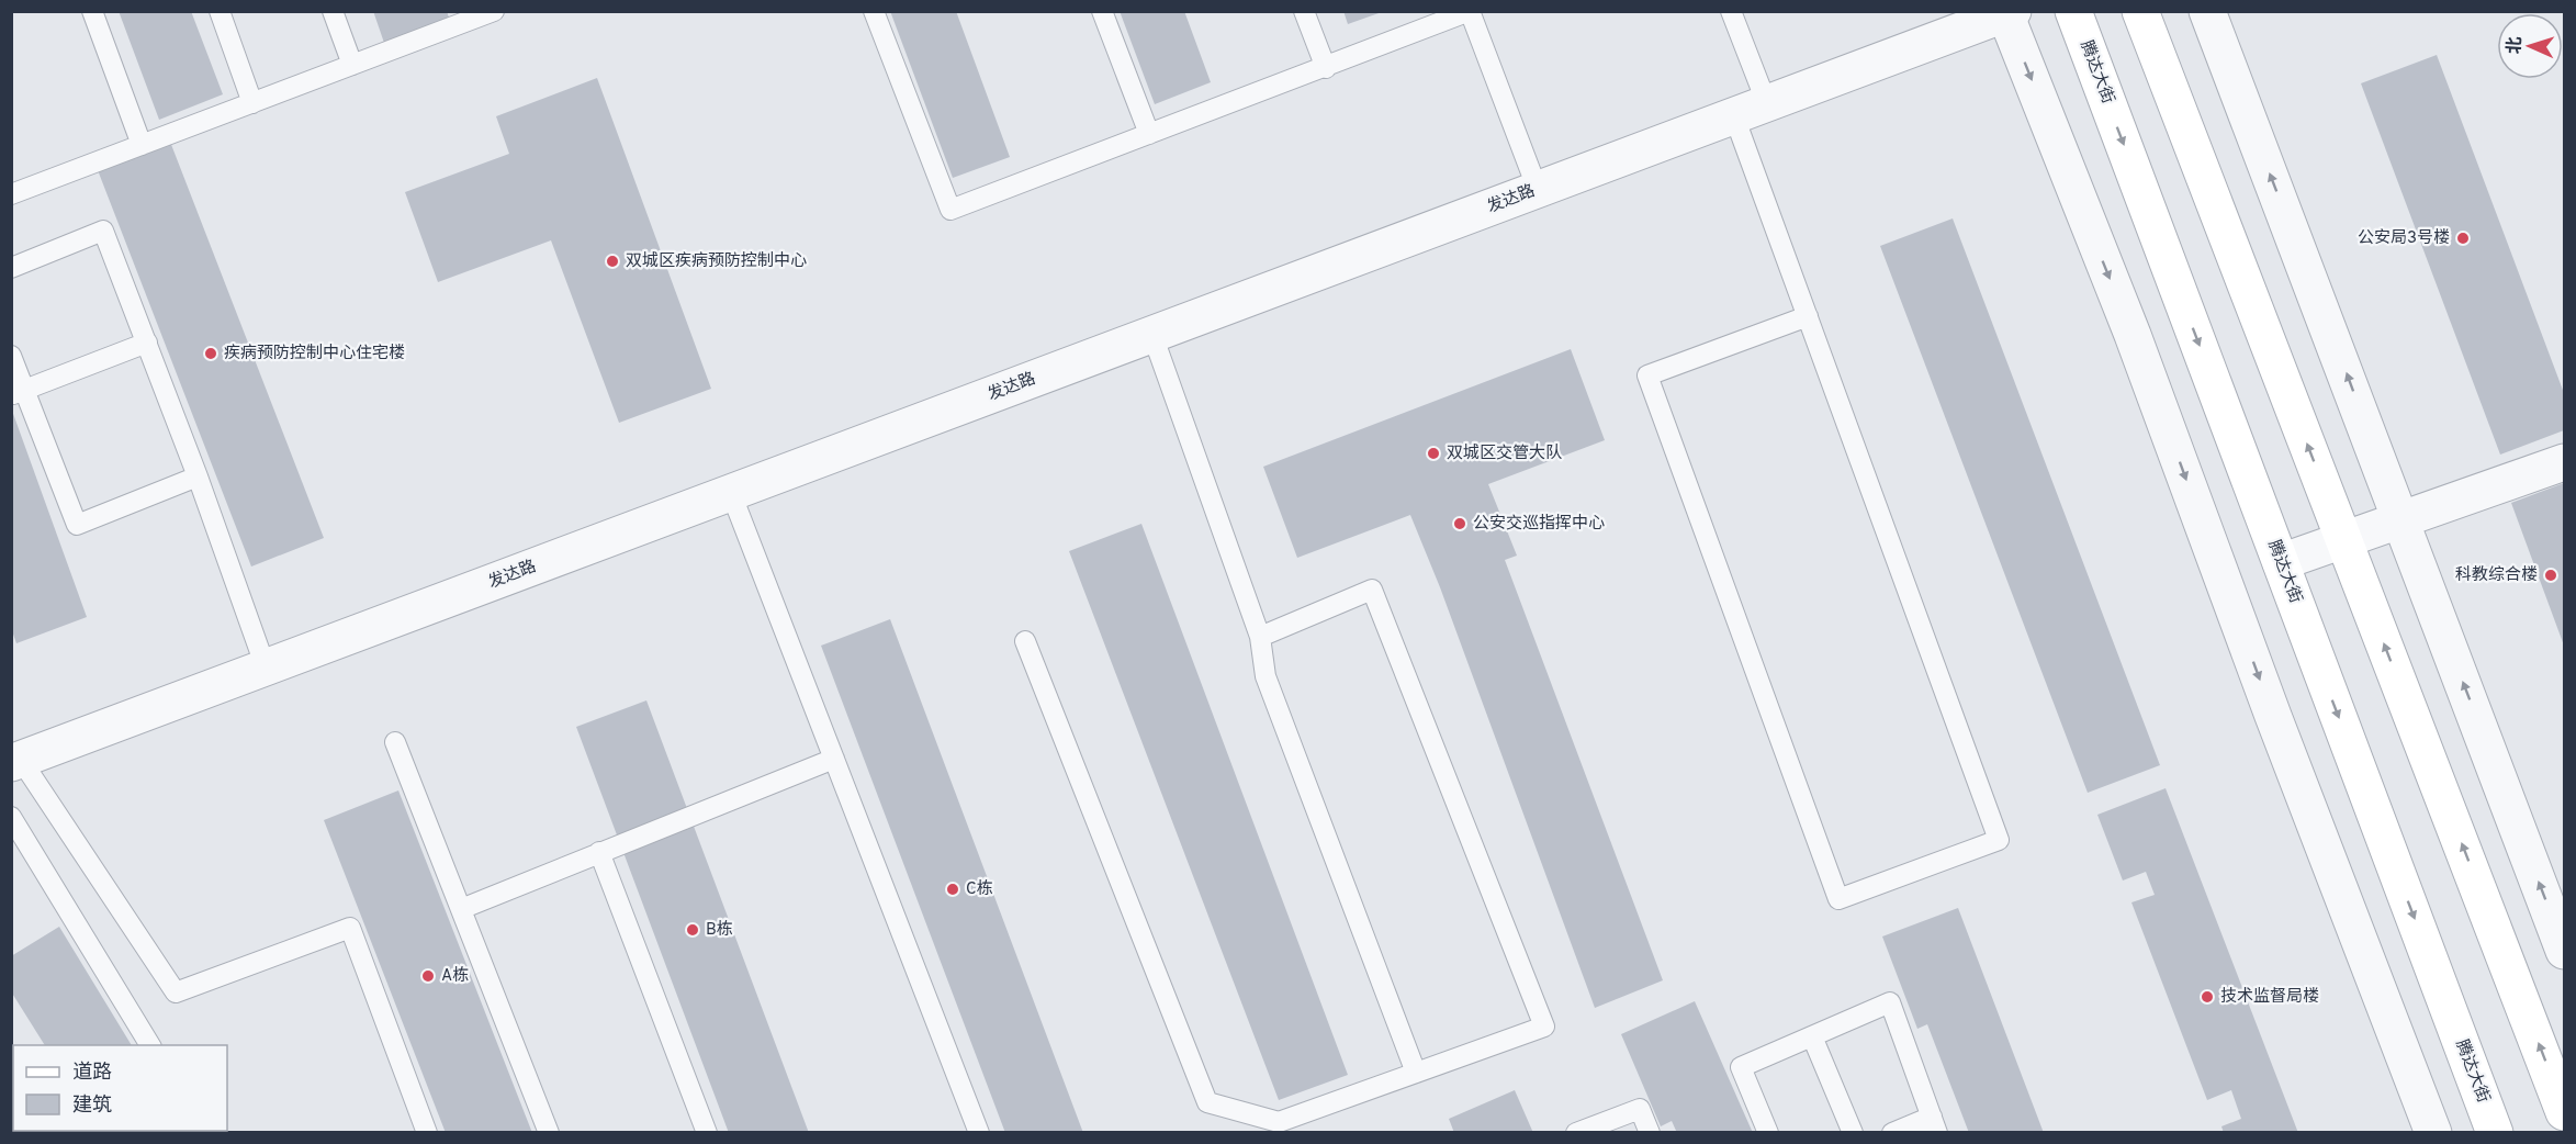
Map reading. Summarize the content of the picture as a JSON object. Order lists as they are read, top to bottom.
{
  "streets": {
    "main road": ["腾达大街"],
    "street": ["发达路"]
  },
  "places": [
    "公安局3号楼",
    "双城区疾病预防控制中心",
    "疾病预防控制中心住宅楼",
    "双城区交管大队",
    "公安交巡指挥中心",
    "科教综合楼",
    "C栋",
    "B栋",
    "A栋",
    "技术监督局楼"
  ],
  "legend": ["道路", "建筑"],
  "north": "left"
}
